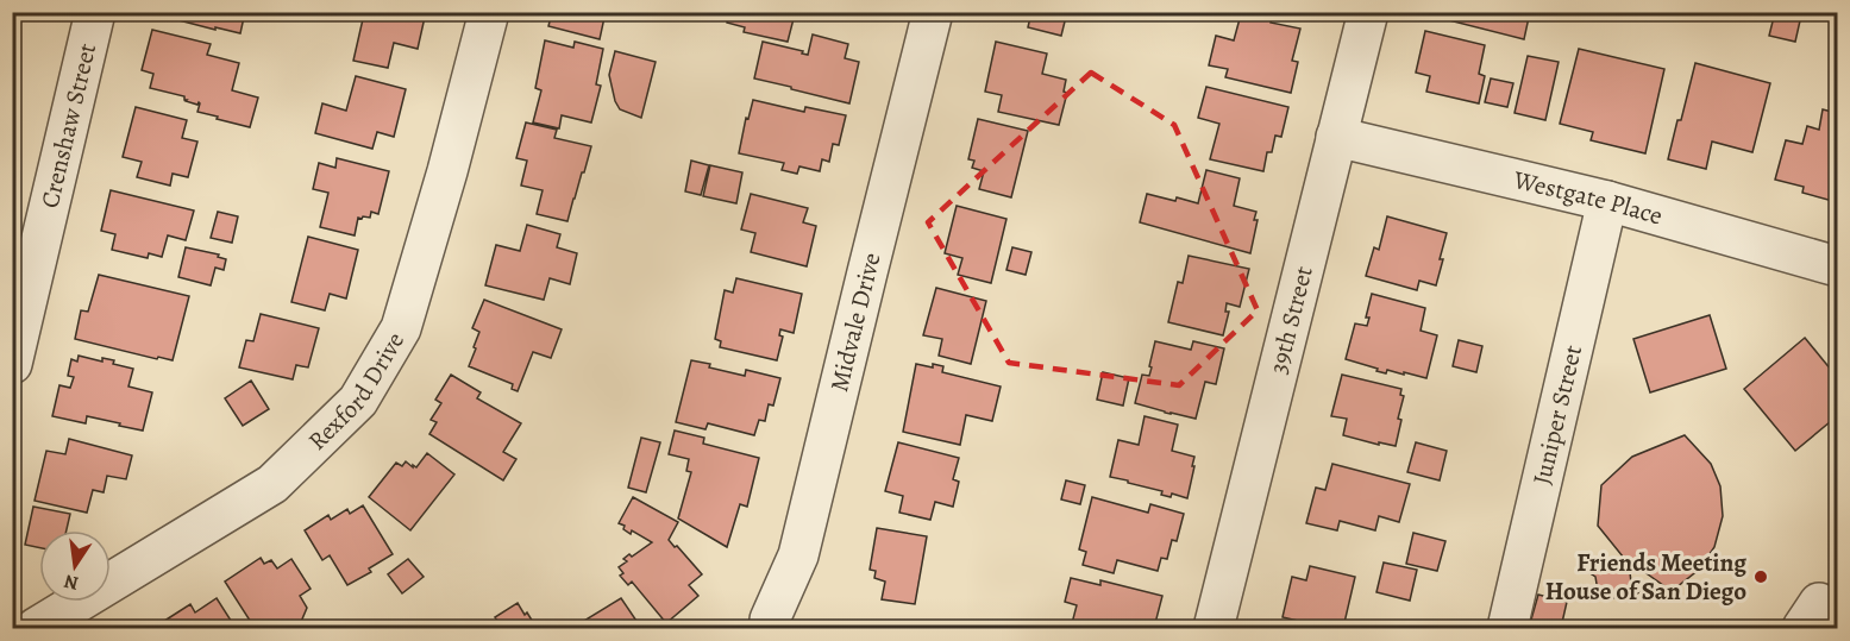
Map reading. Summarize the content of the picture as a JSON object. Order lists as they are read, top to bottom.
{
  "streets": {
    "street": [
      "Crenshaw Street",
      "Westgate Place",
      "39th Street",
      "Midvale Drive",
      "Rexford Drive",
      "Juniper Street"
    ]
  },
  "crossings": [
    ["Westgate Place", "39th Street"],
    ["Westgate Place", "Juniper Street"]
  ],
  "places": ["Friends Meeting House of San Diego"],
  "north": "bottom"
}
